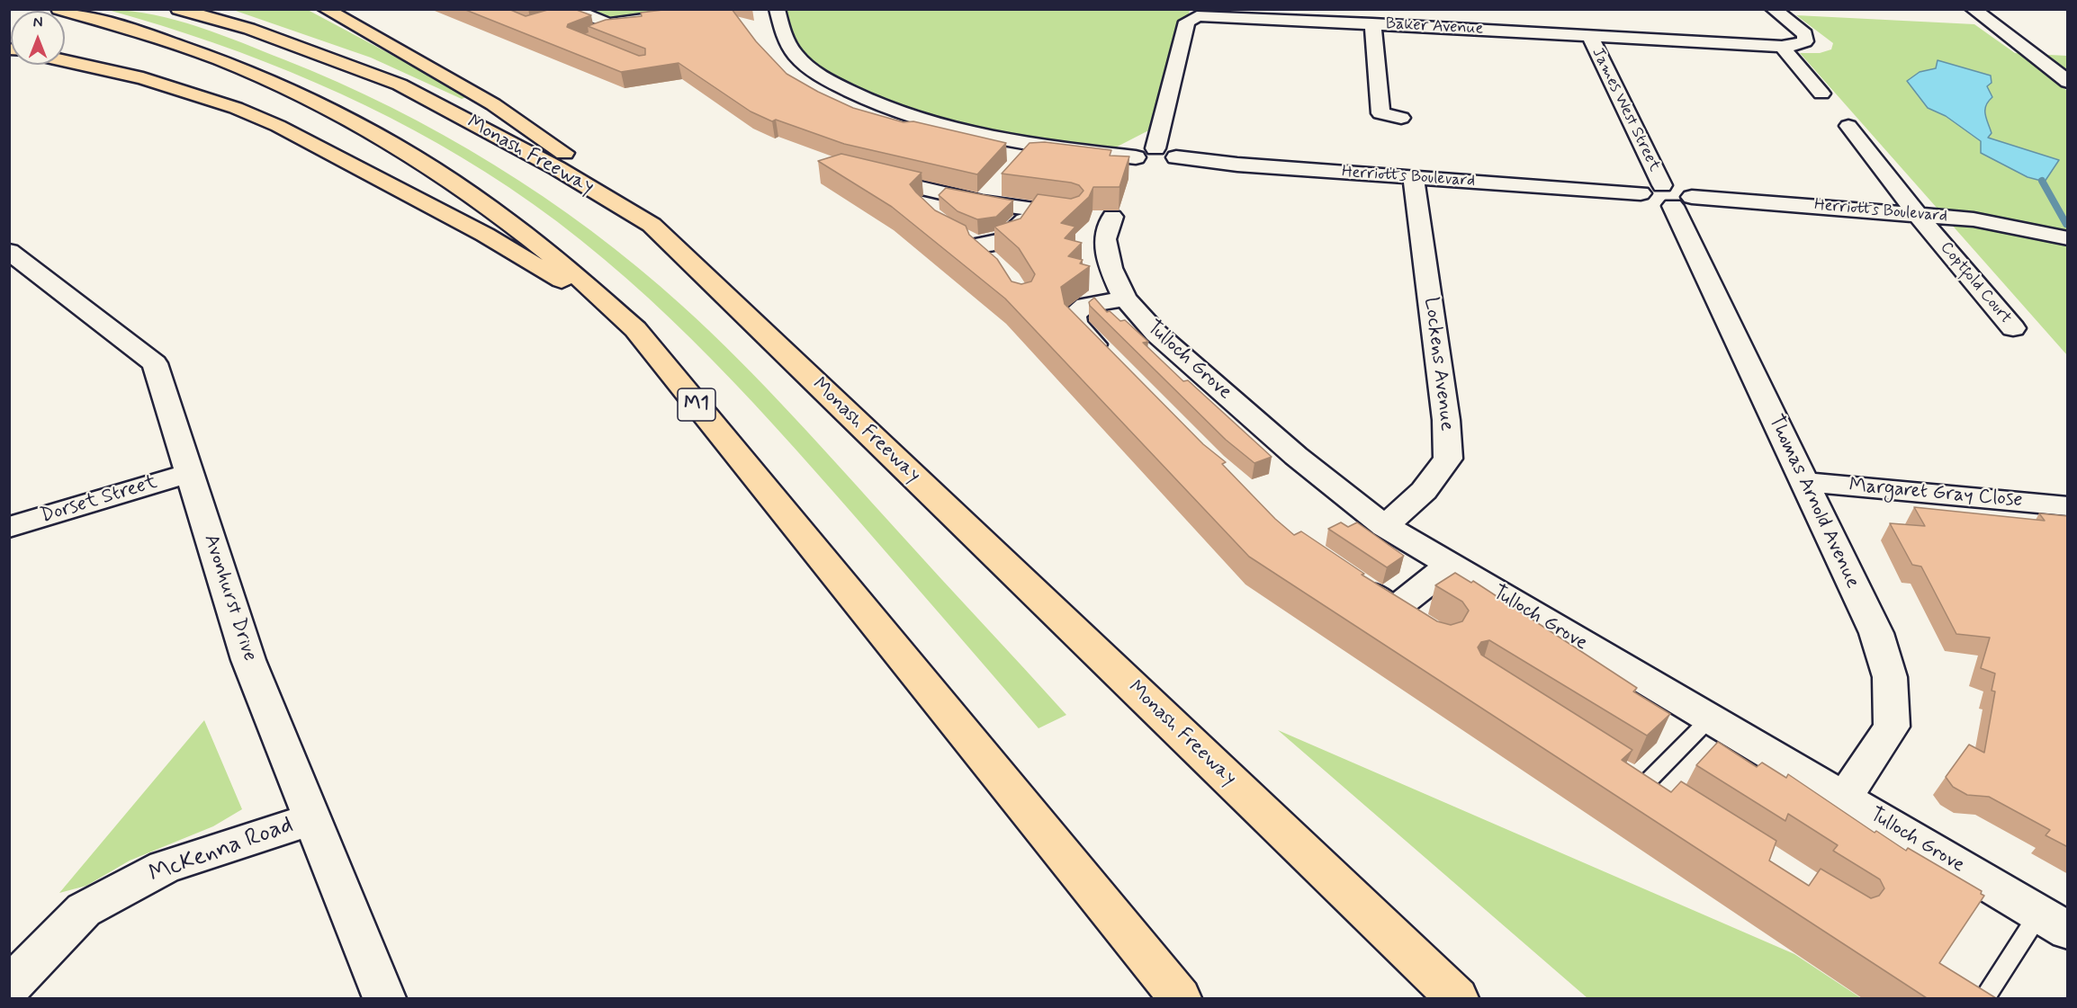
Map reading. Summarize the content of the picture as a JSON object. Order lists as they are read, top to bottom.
{
  "streets": {
    "highway": ["Monash Freeway", "M1"],
    "street": [
      "Baker Avenue",
      "James West Street",
      "Herriotts Boulevard",
      "Coptfold Court",
      "Tulloch Grove",
      "Lockens Avenue",
      "Margaret Gray Close",
      "Dorset Street",
      "Thomas Arnold Avenue",
      "Avonhurst Drive",
      "McKenna Road"
    ]
  },
  "crossings": [
    ["Baker Avenue", "James West Street"],
    ["James West Street", "Herriotts Boulevard"],
    ["James West Street", "Thomas Arnold Avenue"],
    ["Herriotts Boulevard", "Coptfold Court"],
    ["Herriotts Boulevard", "Lockens Avenue"],
    ["Herriotts Boulevard", "Thomas Arnold Avenue"],
    ["Tulloch Grove", "Lockens Avenue"],
    ["Tulloch Grove", "Thomas Arnold Avenue"],
    ["Margaret Gray Close", "Thomas Arnold Avenue"],
    ["Dorset Street", "Avonhurst Drive"],
    ["Avonhurst Drive", "McKenna Road"]
  ],
  "north": "top"
}
